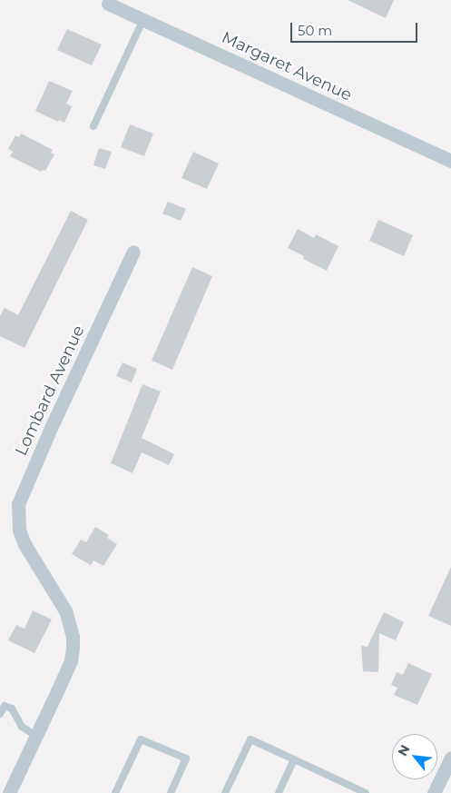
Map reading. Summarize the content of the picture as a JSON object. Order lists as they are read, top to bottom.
{
  "streets": {
    "street": ["Margaret Avenue", "Lombard Avenue"]
  },
  "scale_bar": "50 m",
  "north": "top left"
}
